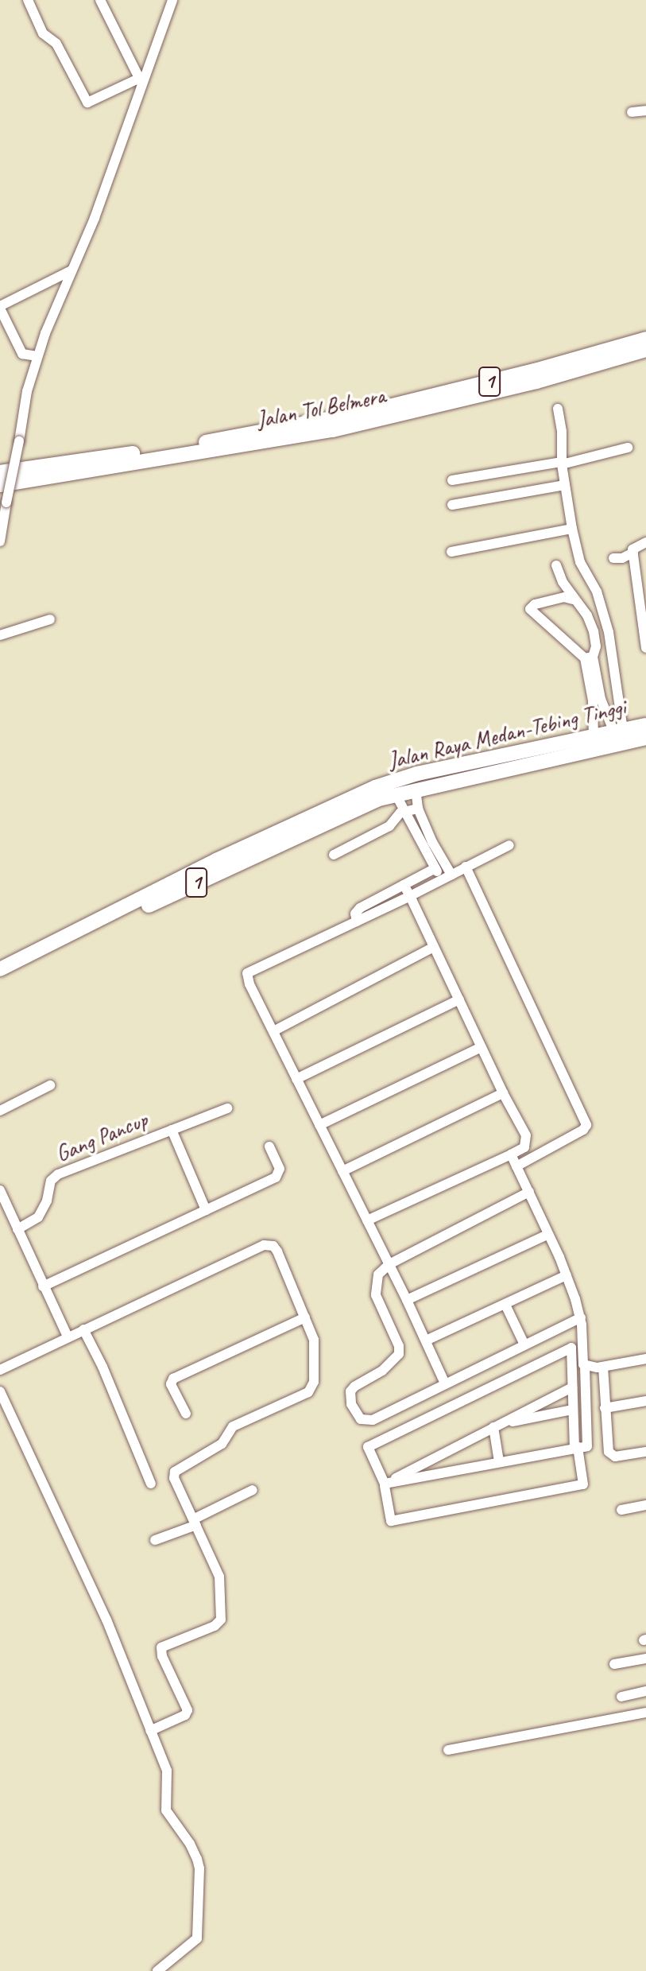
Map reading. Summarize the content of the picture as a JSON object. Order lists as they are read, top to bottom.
{
  "streets": {
    "highway": ["1", "Jalan Tol Belmera", "Jalan Raya Medan-Tebing Tinggi"],
    "street": ["Gang Pancup"]
  }
}
